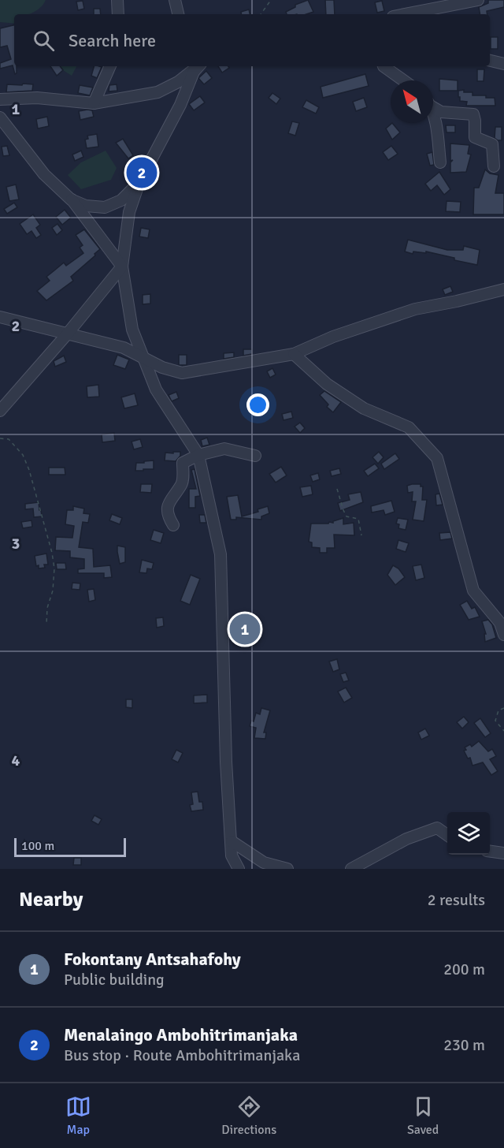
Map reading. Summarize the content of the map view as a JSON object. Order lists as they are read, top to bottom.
{
  "scale_bar": "100 m",
  "north": "top left",
  "page": {
    "search": "Search here",
    "pins": ["2", "1"],
    "scale": "100 m",
    "heading": ["Nearby", "2 results"],
    "list": [
      {
        "mark": "1",
        "name": "Fokontany Antsahafohy",
        "note": "Public building",
        "value": "200 m"
      },
      {
        "mark": "2",
        "name": "Menalaingo Ambohitrimanjaka",
        "note": "Bus stop · Route Ambohitrimanjaka",
        "value": "230 m"
      }
    ],
    "nav": ["Map", "Directions", "Saved"]
  },
  "grid": {
    "rows": [
      "1",
      "2",
      "3",
      "4"
    ]
  }
}
